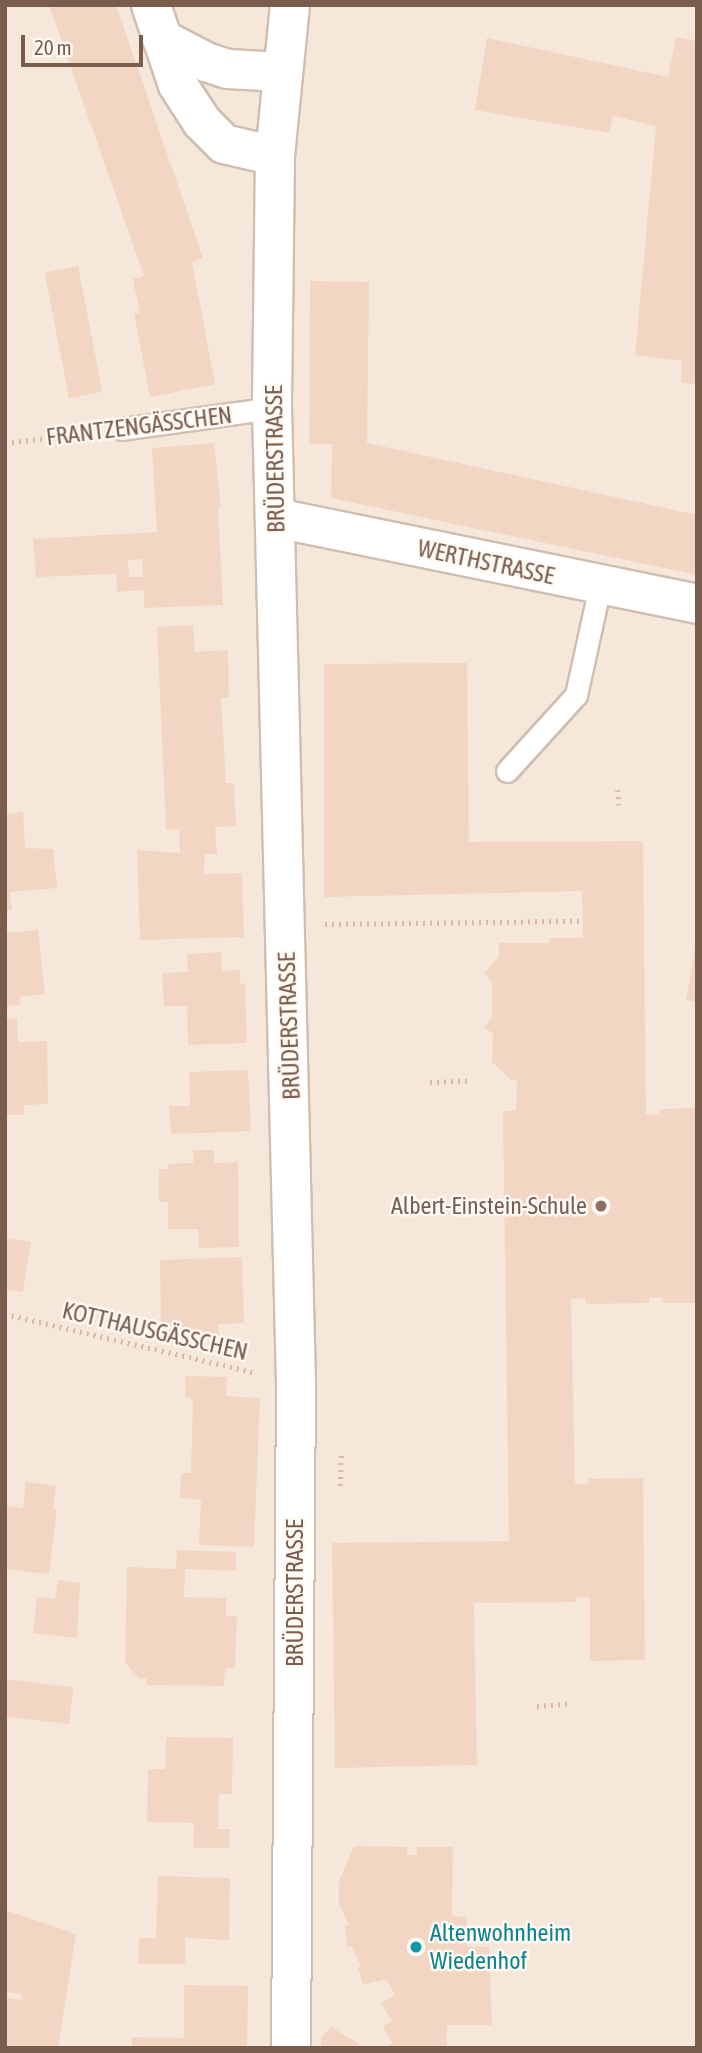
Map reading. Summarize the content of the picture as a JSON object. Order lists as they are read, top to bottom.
{
  "streets": {
    "street": ["BRÜDERSTRASSE", "WERTHSTRASSE"],
    "lane": ["FRANTZENGÄSSCHEN"],
    "path": ["KOTTHAUSGÄSSCHEN"]
  },
  "crossings": [
    ["FRANTZENGÄSSCHEN", "BRÜDERSTRASSE"],
    ["BRÜDERSTRASSE", "WERTHSTRASSE"],
    ["BRÜDERSTRASSE", "KOTTHAUSGÄSSCHEN"]
  ],
  "places": ["Albert-Einstein-Schule", "Altenwohnheim Wiedenhof"],
  "scale_bar": "20 m"
}
